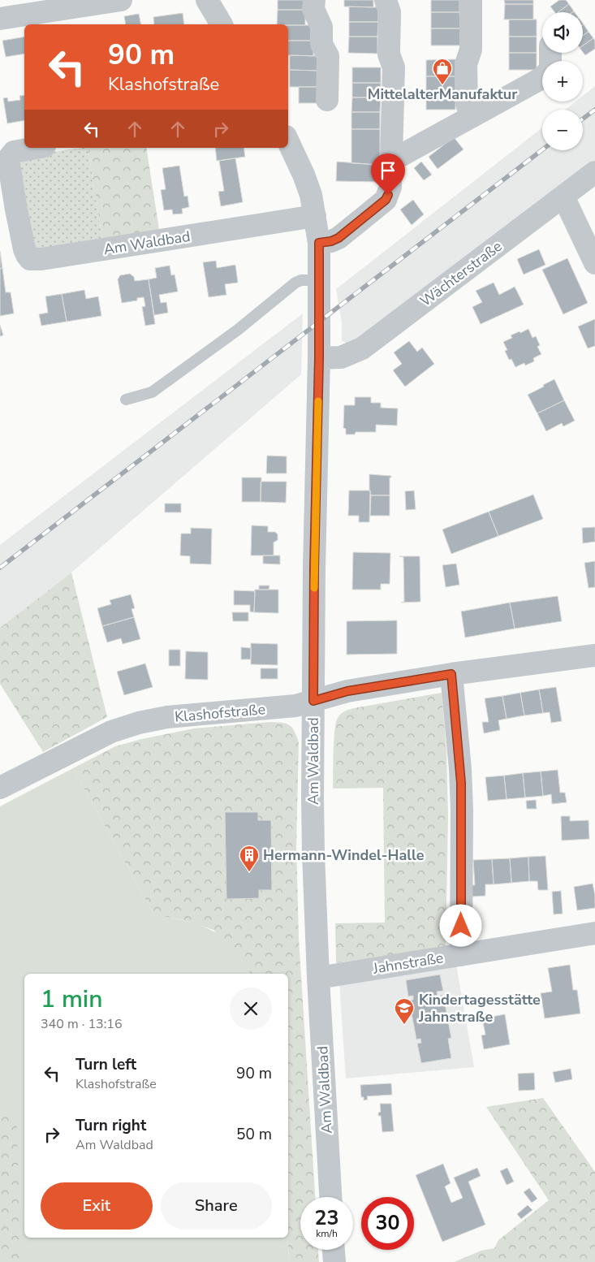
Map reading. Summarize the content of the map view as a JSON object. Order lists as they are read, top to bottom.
{
  "streets": {
    "street": [
      "Am Waldbad",
      "Wächterstraße",
      "Klashofstraße",
      "Jahnstraße"
    ]
  },
  "crossings": [
    ["Am Waldbad", "Wächterstraße"],
    ["Am Waldbad", "Klashofstraße"],
    ["Am Waldbad", "Jahnstraße"]
  ],
  "places": {
    "shop": ["MittelalterManufaktur"],
    "building": ["Hermann-Windel-Halle"],
    "school or university": ["Kindertagesstätte Jahnstraße"]
  },
  "page": {
    "map_buttons": ["+", "−"],
    "turn": ["90 m", "Klashofstraße"],
    "heading": ["1 min", "340 m · 13:16"],
    "list": [
      {
        "name": "Turn left",
        "note": "Klashofstraße",
        "value": "90 m"
      },
      {
        "name": "Turn right",
        "note": "Am Waldbad",
        "value": "50 m"
      }
    ],
    "buttons": ["Exit", "Share"],
    "speed": "23 km/h",
    "limit": "30"
  }
}
